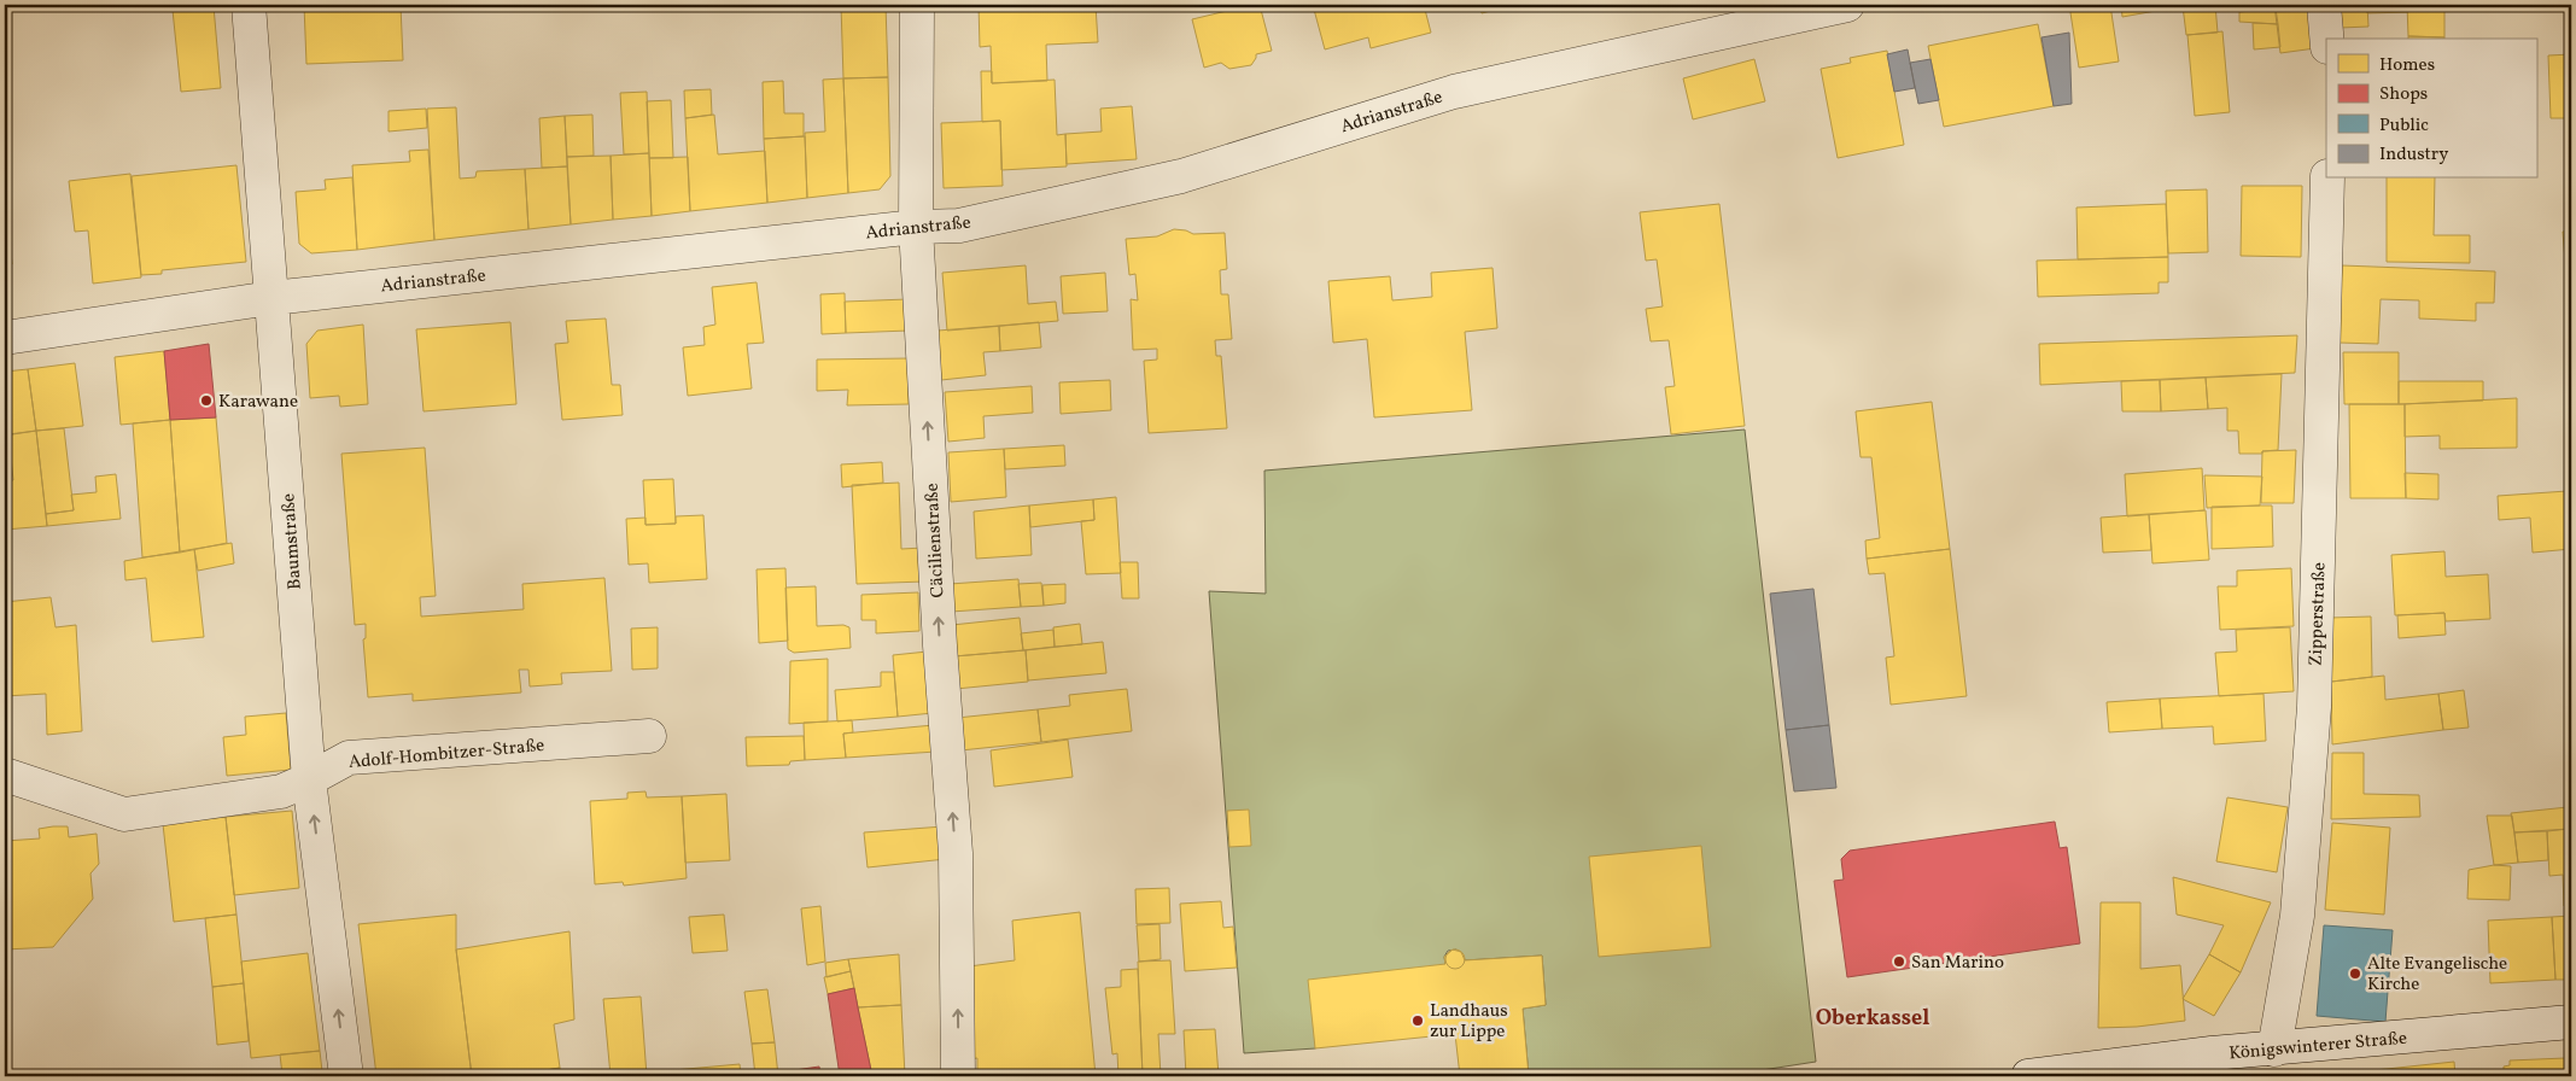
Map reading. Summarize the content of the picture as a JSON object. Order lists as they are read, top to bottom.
{
  "streets": {
    "street": [
      "Adrianstraße",
      "Cäcilienstraße",
      "Baumstraße",
      "Zipperstraße",
      "Adolf-Hombitzer-Straße",
      "Königswinterer Straße"
    ]
  },
  "crossings": [
    ["Adrianstraße", "Cäcilienstraße"],
    ["Adrianstraße", "Baumstraße"],
    ["Baumstraße", "Adolf-Hombitzer-Straße"],
    ["Zipperstraße", "Königswinterer Straße"]
  ],
  "one_way": ["Cäcilienstraße"],
  "districts": ["Oberkassel"],
  "places": [
    "Karawane",
    "San Marino",
    "Alte Evangelische Kirche",
    "Landhaus zur Lippe"
  ],
  "legend": [
    "Homes",
    "Shops",
    "Public",
    "Industry"
  ]
}
